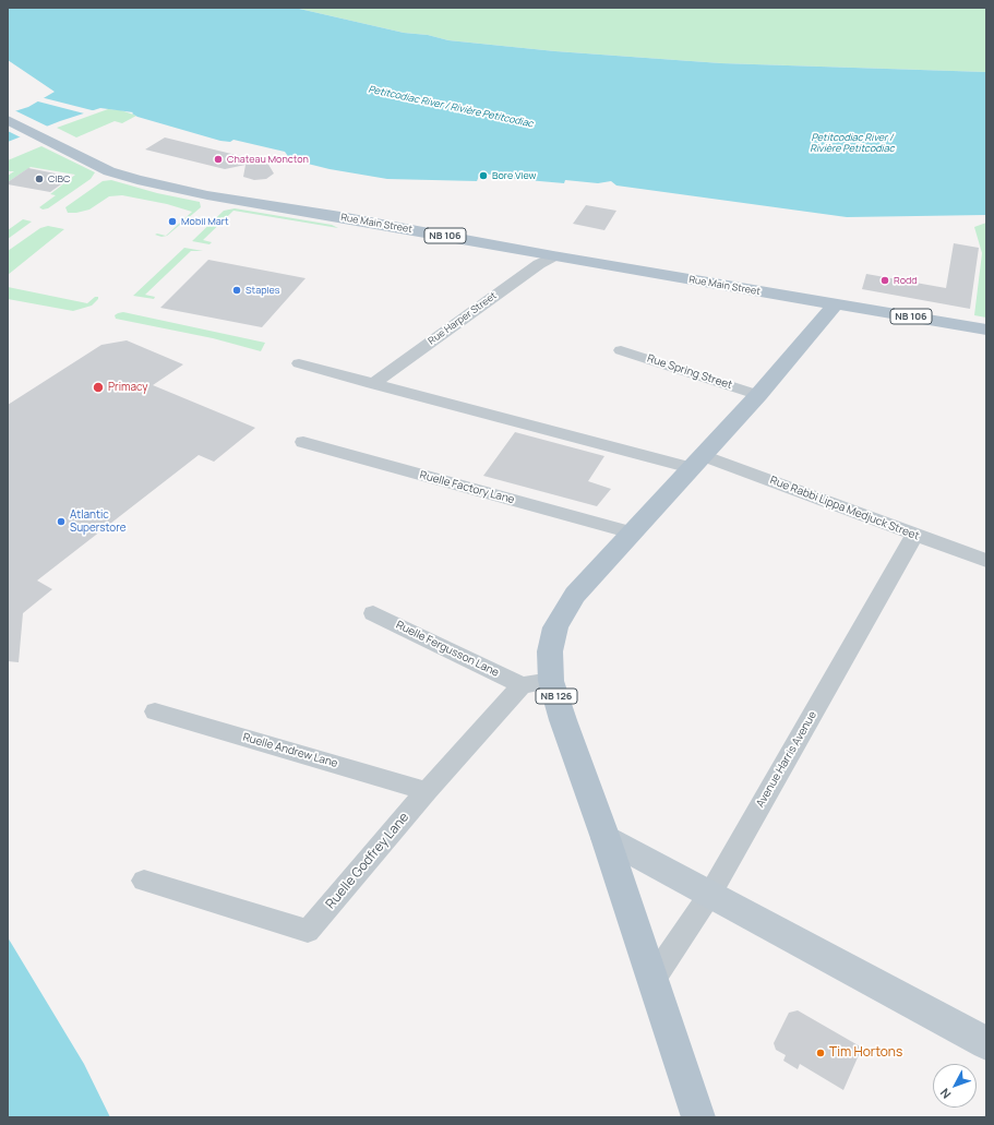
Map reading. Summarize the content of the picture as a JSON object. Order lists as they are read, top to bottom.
{
  "streets": {
    "main road": ["Rue Main Street", "NB 106", "NB 126"],
    "street": [
      "Rue Harper Street",
      "Rue Spring Street",
      "Ruelle Factory Lane",
      "Rue Rabbi Lippa Medjuck Street",
      "Ruelle Fergusson Lane",
      "Ruelle Andrew Lane",
      "Avenue Harris Avenue",
      "Ruelle Godfrey Lane"
    ]
  },
  "crossings": [
    ["Rue Main Street", "NB 106"],
    ["Rue Main Street", "Rue Harper Street"],
    ["Rue Main Street", "NB 126"],
    ["NB 106", "NB 126"],
    ["Rue Harper Street", "Rue Rabbi Lippa Medjuck Street"],
    ["Rue Spring Street", "NB 126"],
    ["Ruelle Factory Lane", "NB 126"],
    ["Rue Rabbi Lippa Medjuck Street", "NB 126"],
    ["Rue Rabbi Lippa Medjuck Street", "Avenue Harris Avenue"],
    ["Ruelle Fergusson Lane", "Ruelle Godfrey Lane"],
    ["NB 126", "Avenue Harris Avenue"],
    ["Ruelle Andrew Lane", "Ruelle Godfrey Lane"]
  ],
  "water": ["Petitcodiac River / Rivière Petitcodiac"],
  "places": [
    "Chateau Moncton",
    "Bore View",
    "CIBC",
    "Mobil Mart",
    "Rodd",
    "Staples",
    "Primacy",
    "Atlantic Superstore",
    "Tim Hortons"
  ],
  "north": "bottom left"
}
